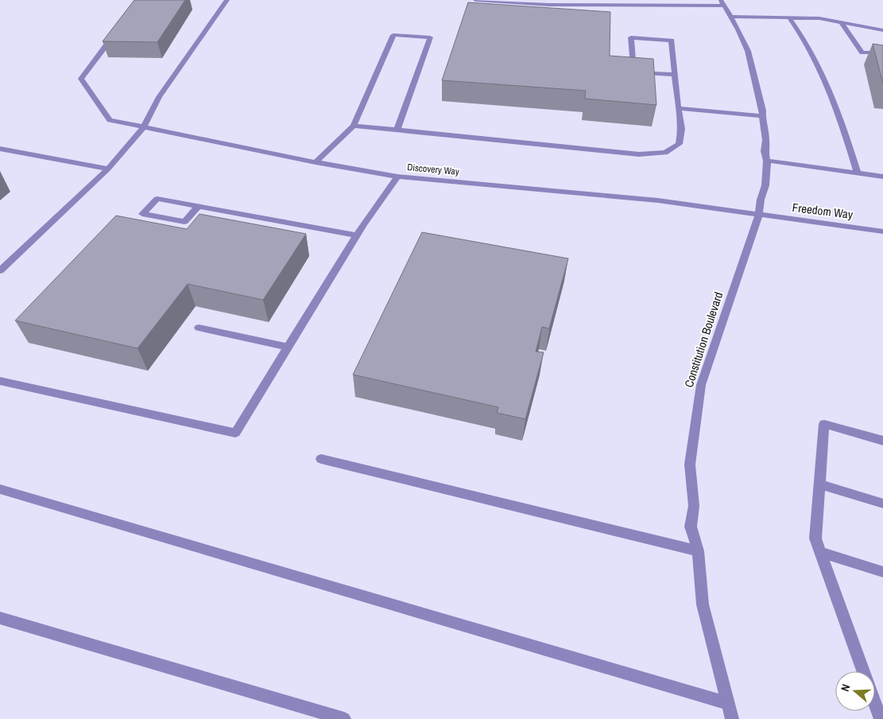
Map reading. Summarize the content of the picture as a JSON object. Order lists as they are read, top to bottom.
{
  "streets": {
    "street": ["Discovery Way", "Freedom Way", "Constitution Boulevard"]
  },
  "crossings": [
    ["Discovery Way", "Freedom Way"],
    ["Discovery Way", "Constitution Boulevard"],
    ["Freedom Way", "Constitution Boulevard"]
  ],
  "north": "left"
}
